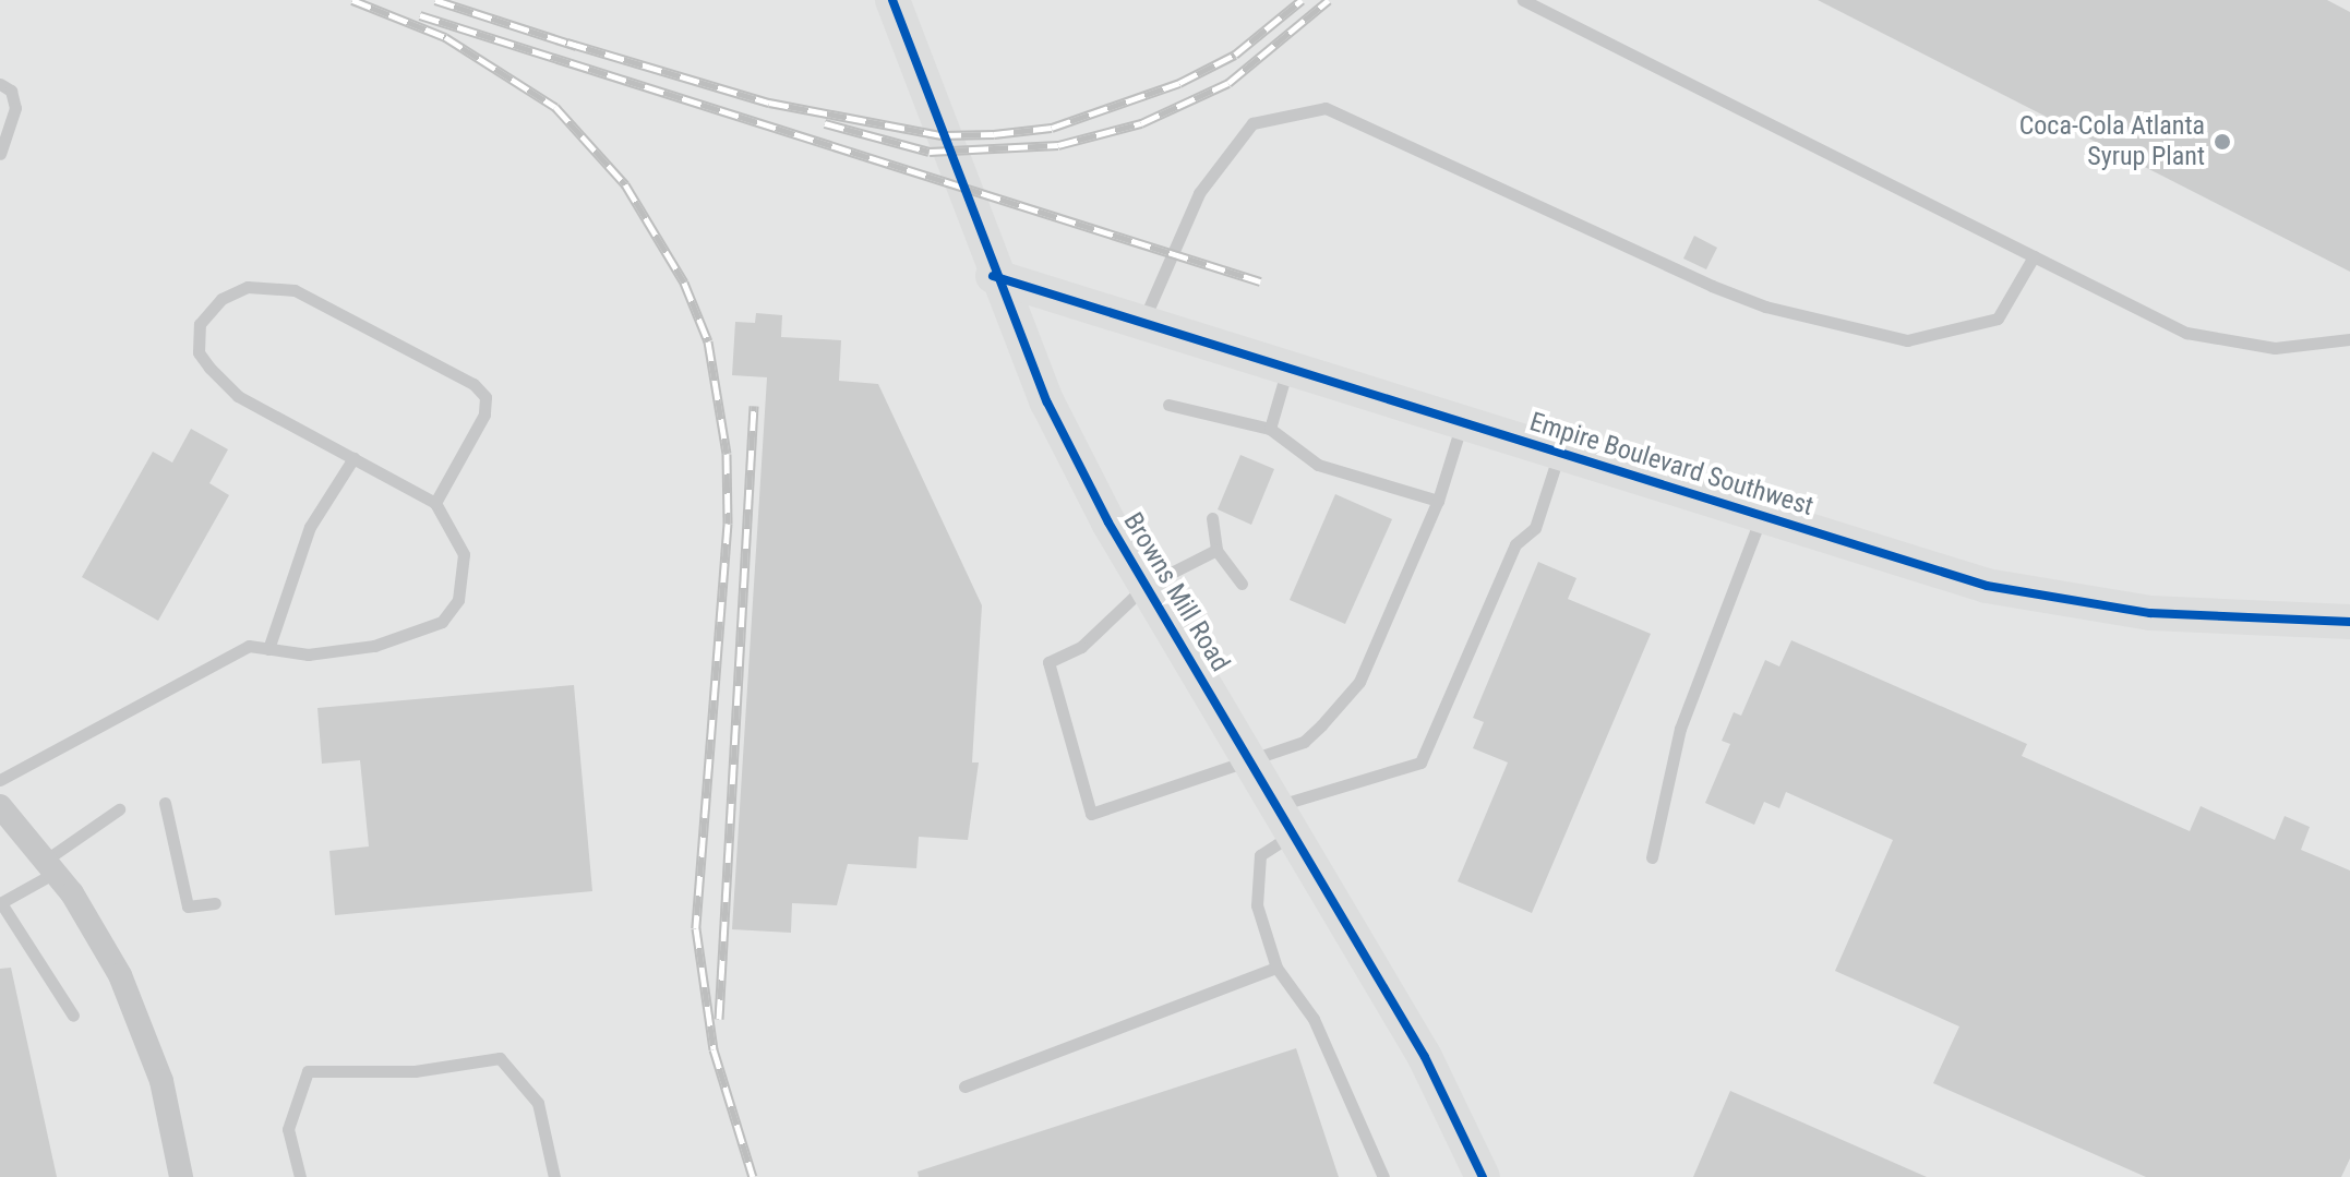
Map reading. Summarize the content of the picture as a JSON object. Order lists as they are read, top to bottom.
{
  "streets": {
    "street": ["Empire Boulevard Southwest", "Browns Mill Road"]
  },
  "crossings": [
    ["Empire Boulevard Southwest", "Browns Mill Road"]
  ],
  "places": ["Coca-Cola Atlanta Syrup Plant"]
}
